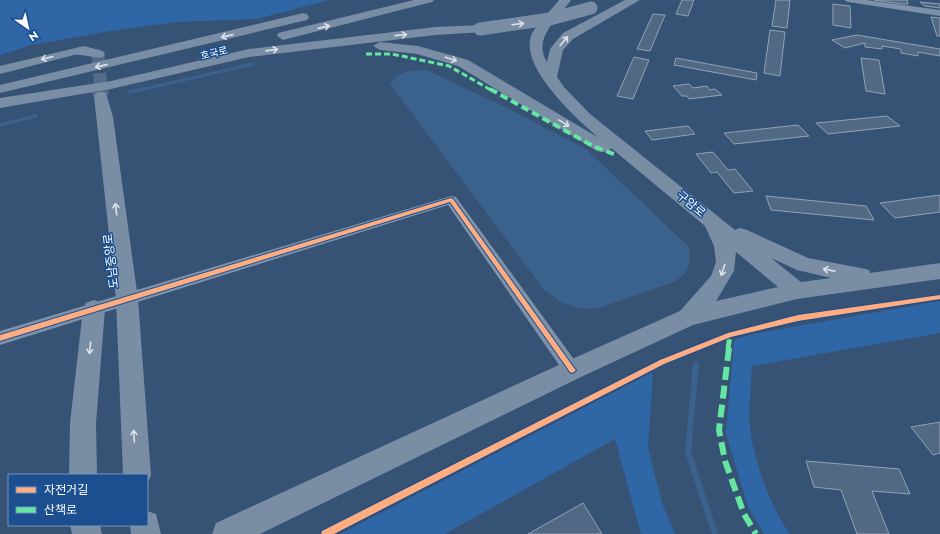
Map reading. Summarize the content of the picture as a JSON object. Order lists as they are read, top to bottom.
{
  "streets": {
    "main road": ["호국로", "구암로", "도남중앙로"]
  },
  "legend": ["자전거길", "산책로"],
  "north": "bottom right"
}
